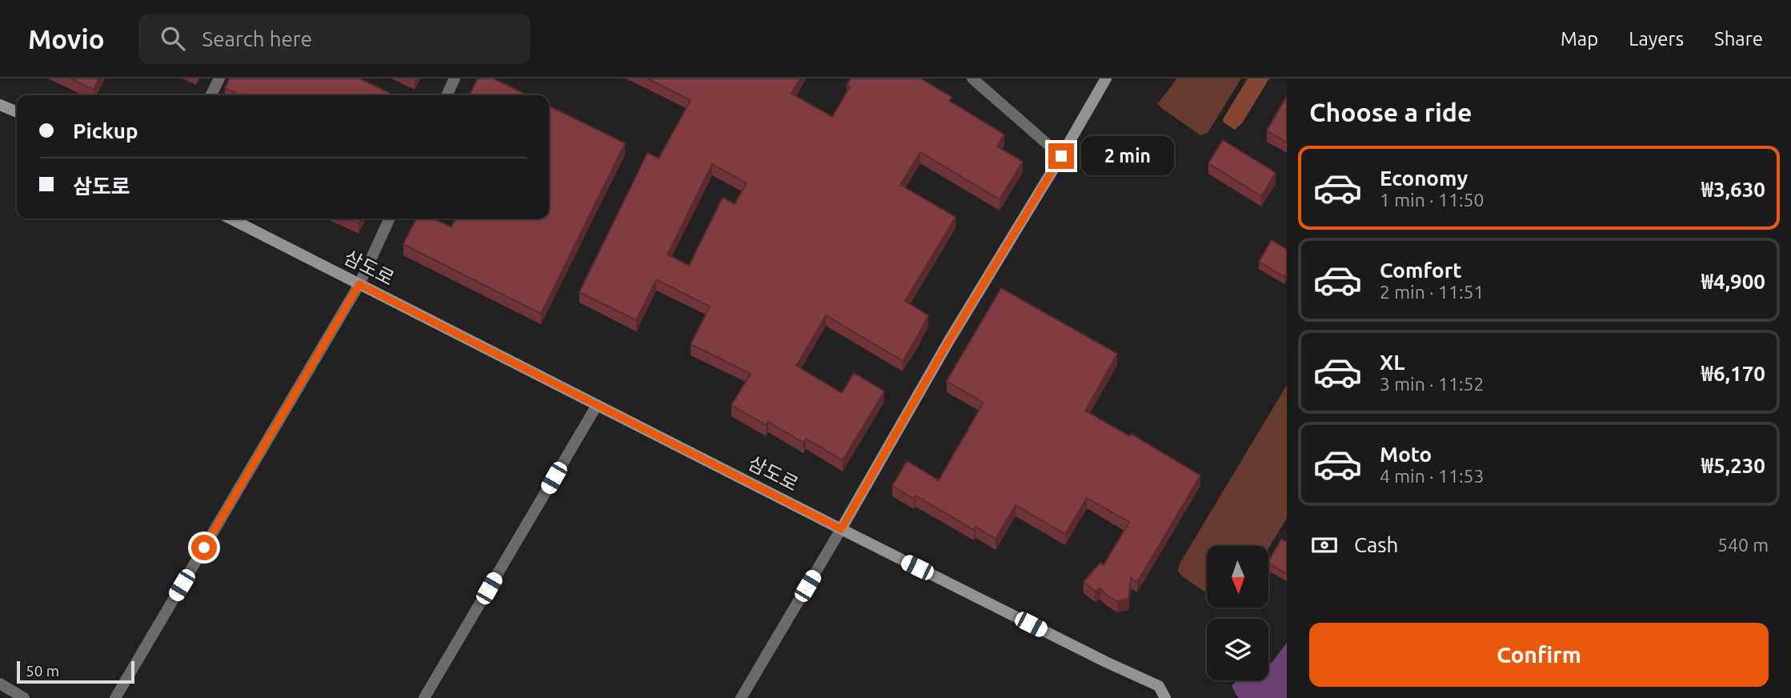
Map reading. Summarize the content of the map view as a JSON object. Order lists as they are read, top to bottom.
{
  "streets": {
    "street": ["삼도로"]
  },
  "scale_bar": "50 m",
  "north": "bottom",
  "page": {
    "header": "Movio",
    "search": "Search here",
    "nav": ["Map", "Layers", "Share"],
    "heading": "Choose a ride",
    "banner": ["Pickup", "삼도로"],
    "bubble": "2 min",
    "list": [
      {
        "name": "Economy",
        "note": "1 min · 11:50",
        "value": "₩3,630"
      },
      {
        "name": "Comfort",
        "note": "2 min · 11:51",
        "value": "₩4,900"
      },
      {
        "name": "XL",
        "note": "3 min · 11:52",
        "value": "₩6,170"
      },
      {
        "name": "Moto",
        "note": "4 min · 11:53",
        "value": "₩5,230"
      }
    ],
    "pay": ["Cash", "540 m"],
    "buttons": "Confirm",
    "scale": "50 m"
  }
}
